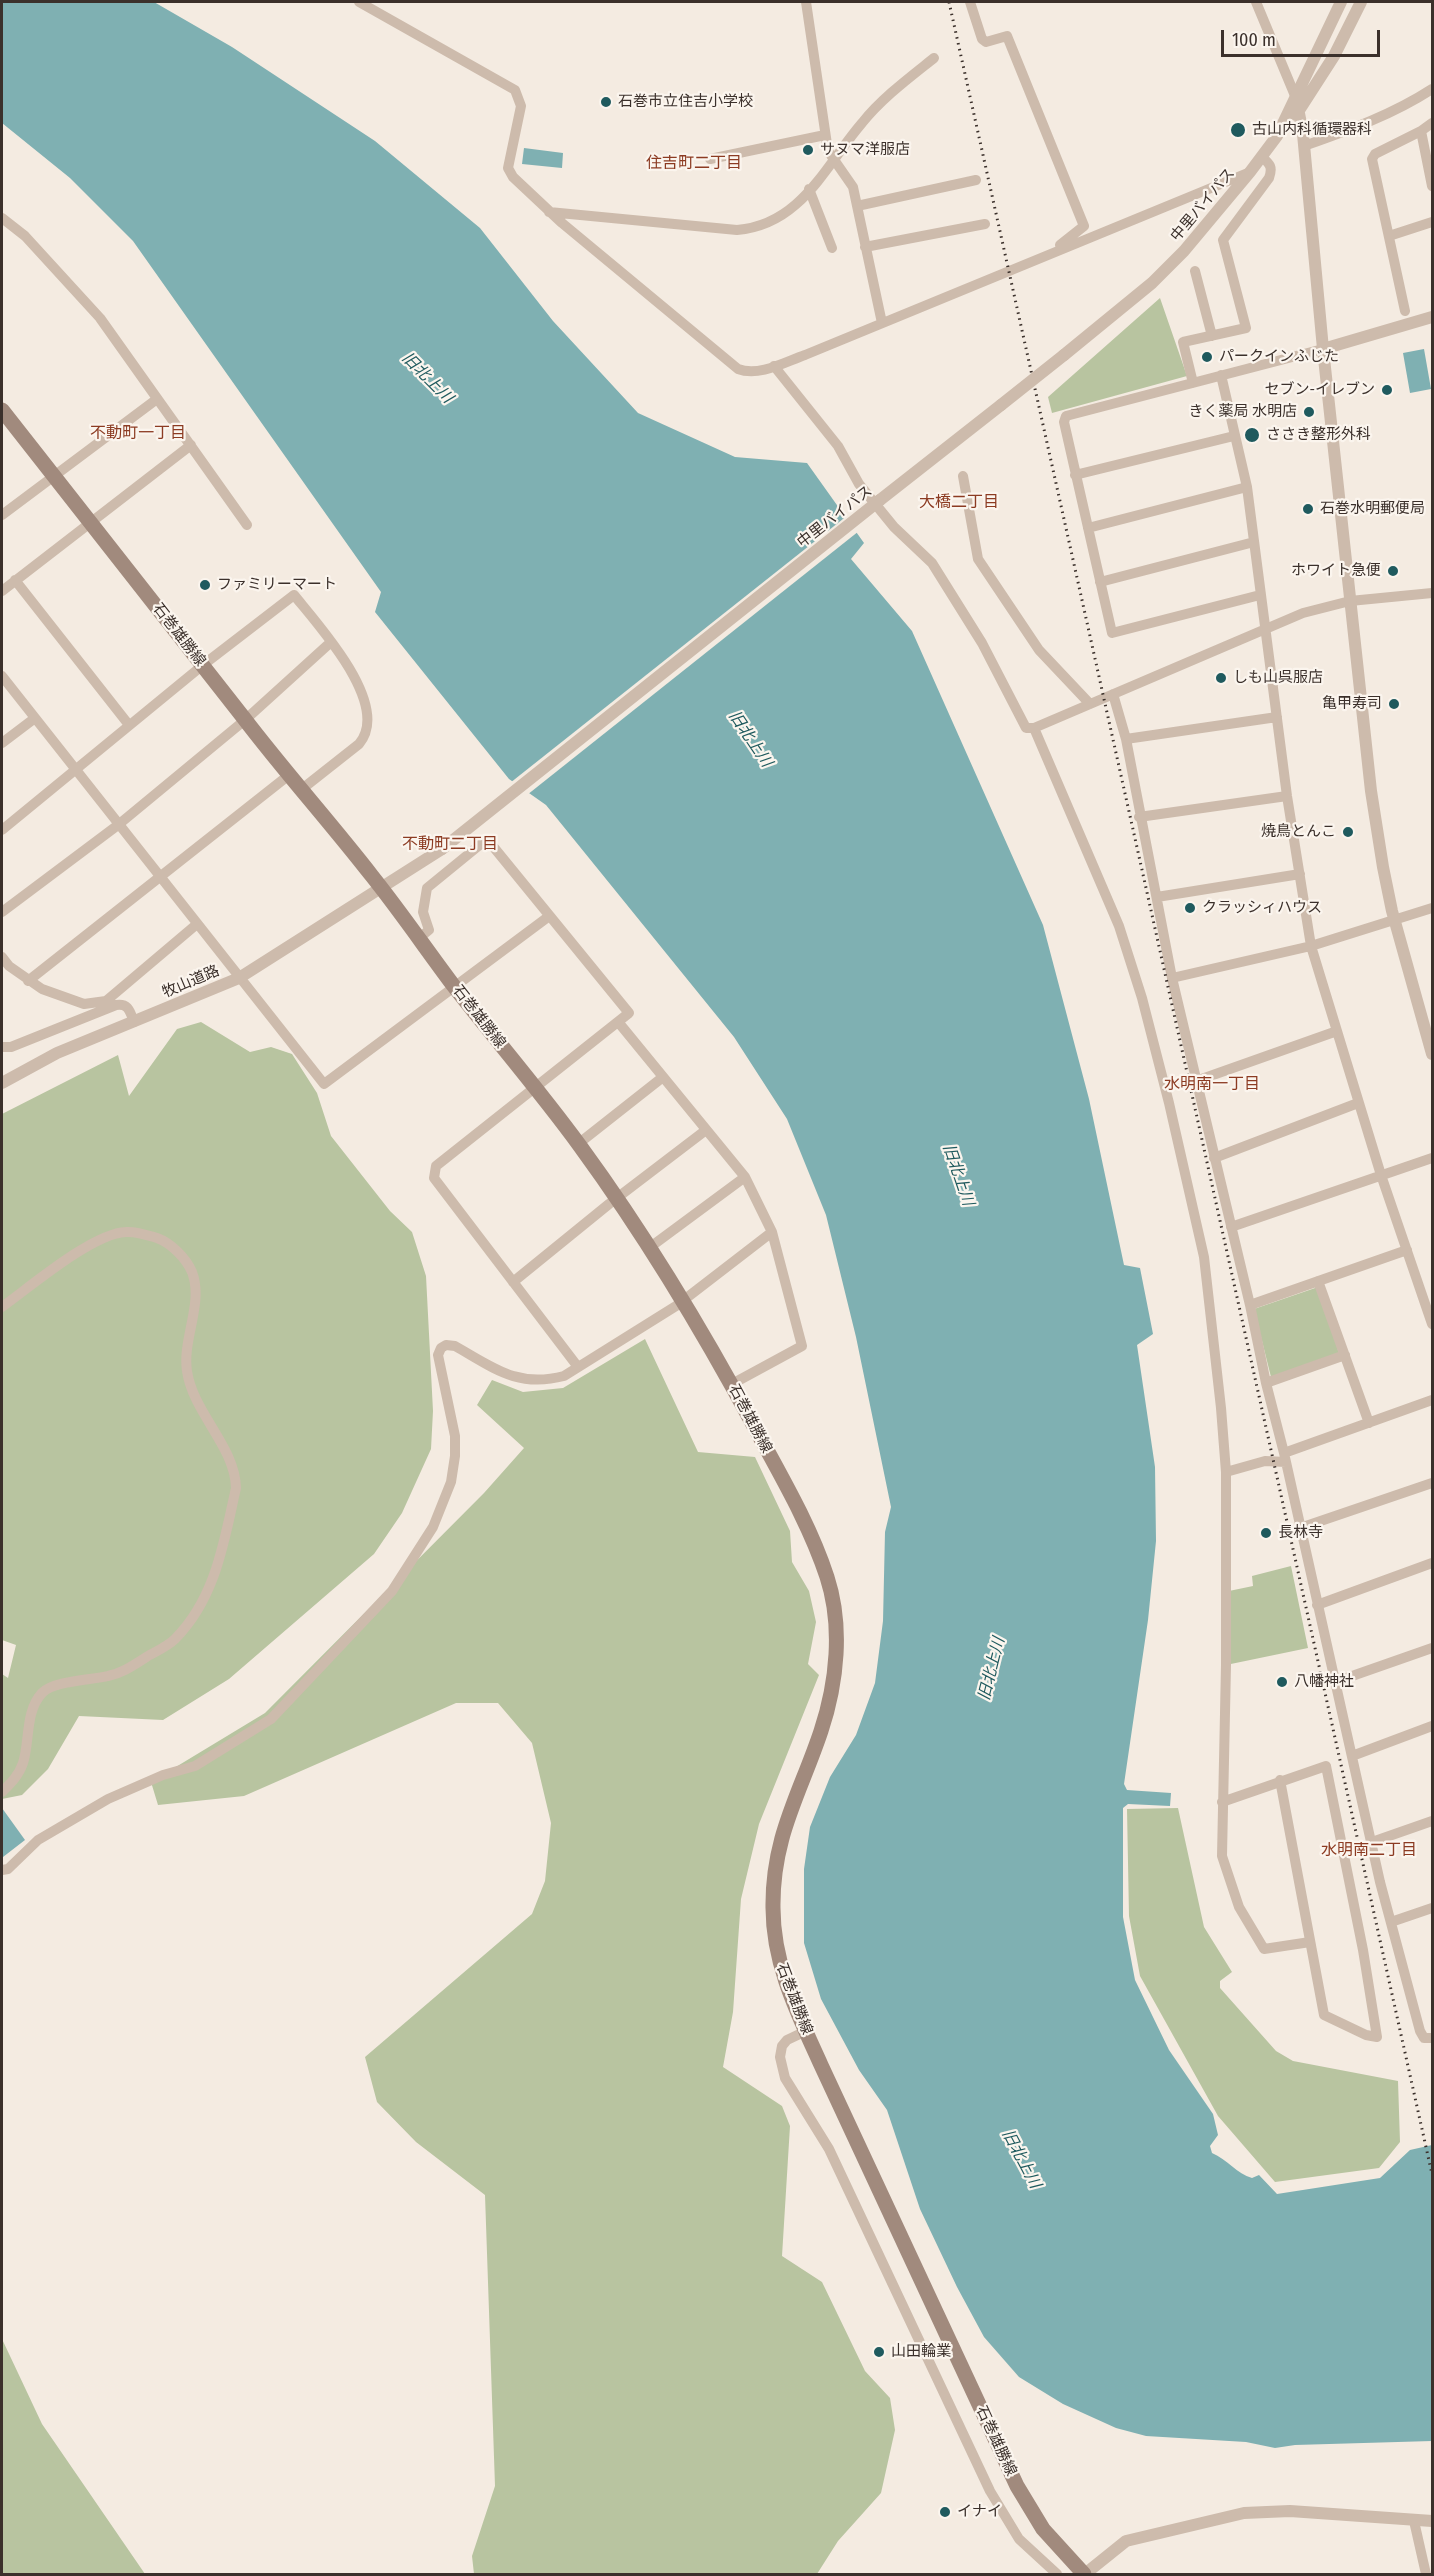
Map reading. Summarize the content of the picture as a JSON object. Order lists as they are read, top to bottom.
{
  "streets": {
    "main road": ["石巻雄勝線"],
    "street": ["中里バイパス", "牧山道路"]
  },
  "crossings": [
    ["中里バイパス", "石巻雄勝線"],
    ["中里バイパス", "牧山道路"],
    ["石巻雄勝線", "牧山道路"]
  ],
  "districts": [
    "住吉町二丁目",
    "不動町一丁目",
    "大橋二丁目",
    "不動町二丁目",
    "水明南一丁目",
    "水明南二丁目"
  ],
  "water": ["旧北上川"],
  "places": [
    "石巻市立住吉小学校",
    "古山内科循環器科",
    "サヌマ洋服店",
    "パークインふじた",
    "セブン-イレブン",
    "きく薬局 水明店",
    "ささき整形外科",
    "石巻水明郵便局",
    "ホワイト急便",
    "ファミリーマート",
    "しも山呉服店",
    "亀甲寿司",
    "焼鳥とんこ",
    "クラッシィハウス",
    "長林寺",
    "八幡神社",
    "山田輪業",
    "イナイ"
  ],
  "scale_bar": "100 m"
}
